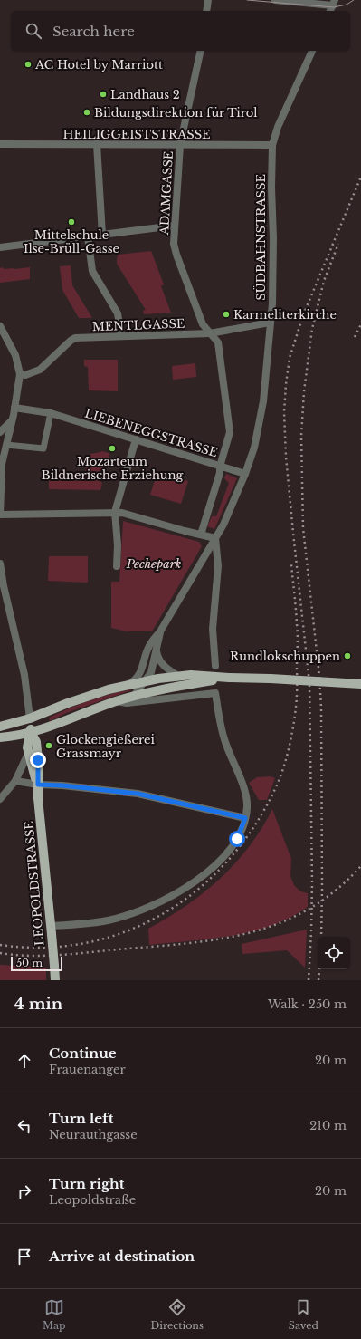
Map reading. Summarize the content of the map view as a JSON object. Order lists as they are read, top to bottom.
{
  "streets": {
    "main road": ["LEOPOLDSTRASSE"],
    "street": [
      "HEILIGGEISTSTRASSE",
      "ADAMGASSE",
      "SÜDBAHNSTRASSE",
      "MENTLGASSE",
      "LIEBENEGGSTRASSE"
    ]
  },
  "crossings": [
    ["HEILIGGEISTSTRASSE", "ADAMGASSE"],
    ["HEILIGGEISTSTRASSE", "SÜDBAHNSTRASSE"],
    ["ADAMGASSE", "MENTLGASSE"],
    ["ADAMGASSE", "LIEBENEGGSTRASSE"],
    ["SÜDBAHNSTRASSE", "MENTLGASSE"],
    ["SÜDBAHNSTRASSE", "LIEBENEGGSTRASSE"]
  ],
  "parks": ["Pechepark"],
  "places": [
    "AC Hotel by Marriott",
    "Landhaus 2",
    "Bildungsdirektion für Tirol",
    "Mittelschule Ilse-Brüll-Gasse",
    "Karmeliterkirche",
    "Mozarteum Bildnerische Erziehung",
    "Rundlokschuppen",
    "Glockengießerei Grassmayr"
  ],
  "scale_bar": "50 m",
  "page": {
    "search": "Search here",
    "scale": "50 m",
    "heading": ["4 min", "Walk · 250 m"],
    "list": [
      ["Continue", "Frauenanger", "20 m"],
      ["Turn left", "Neurauthgasse", "210 m"],
      ["Turn right", "Leopoldstraße", "20 m"],
      "Arrive at destination"
    ],
    "nav": ["Map", "Directions", "Saved"]
  }
}
